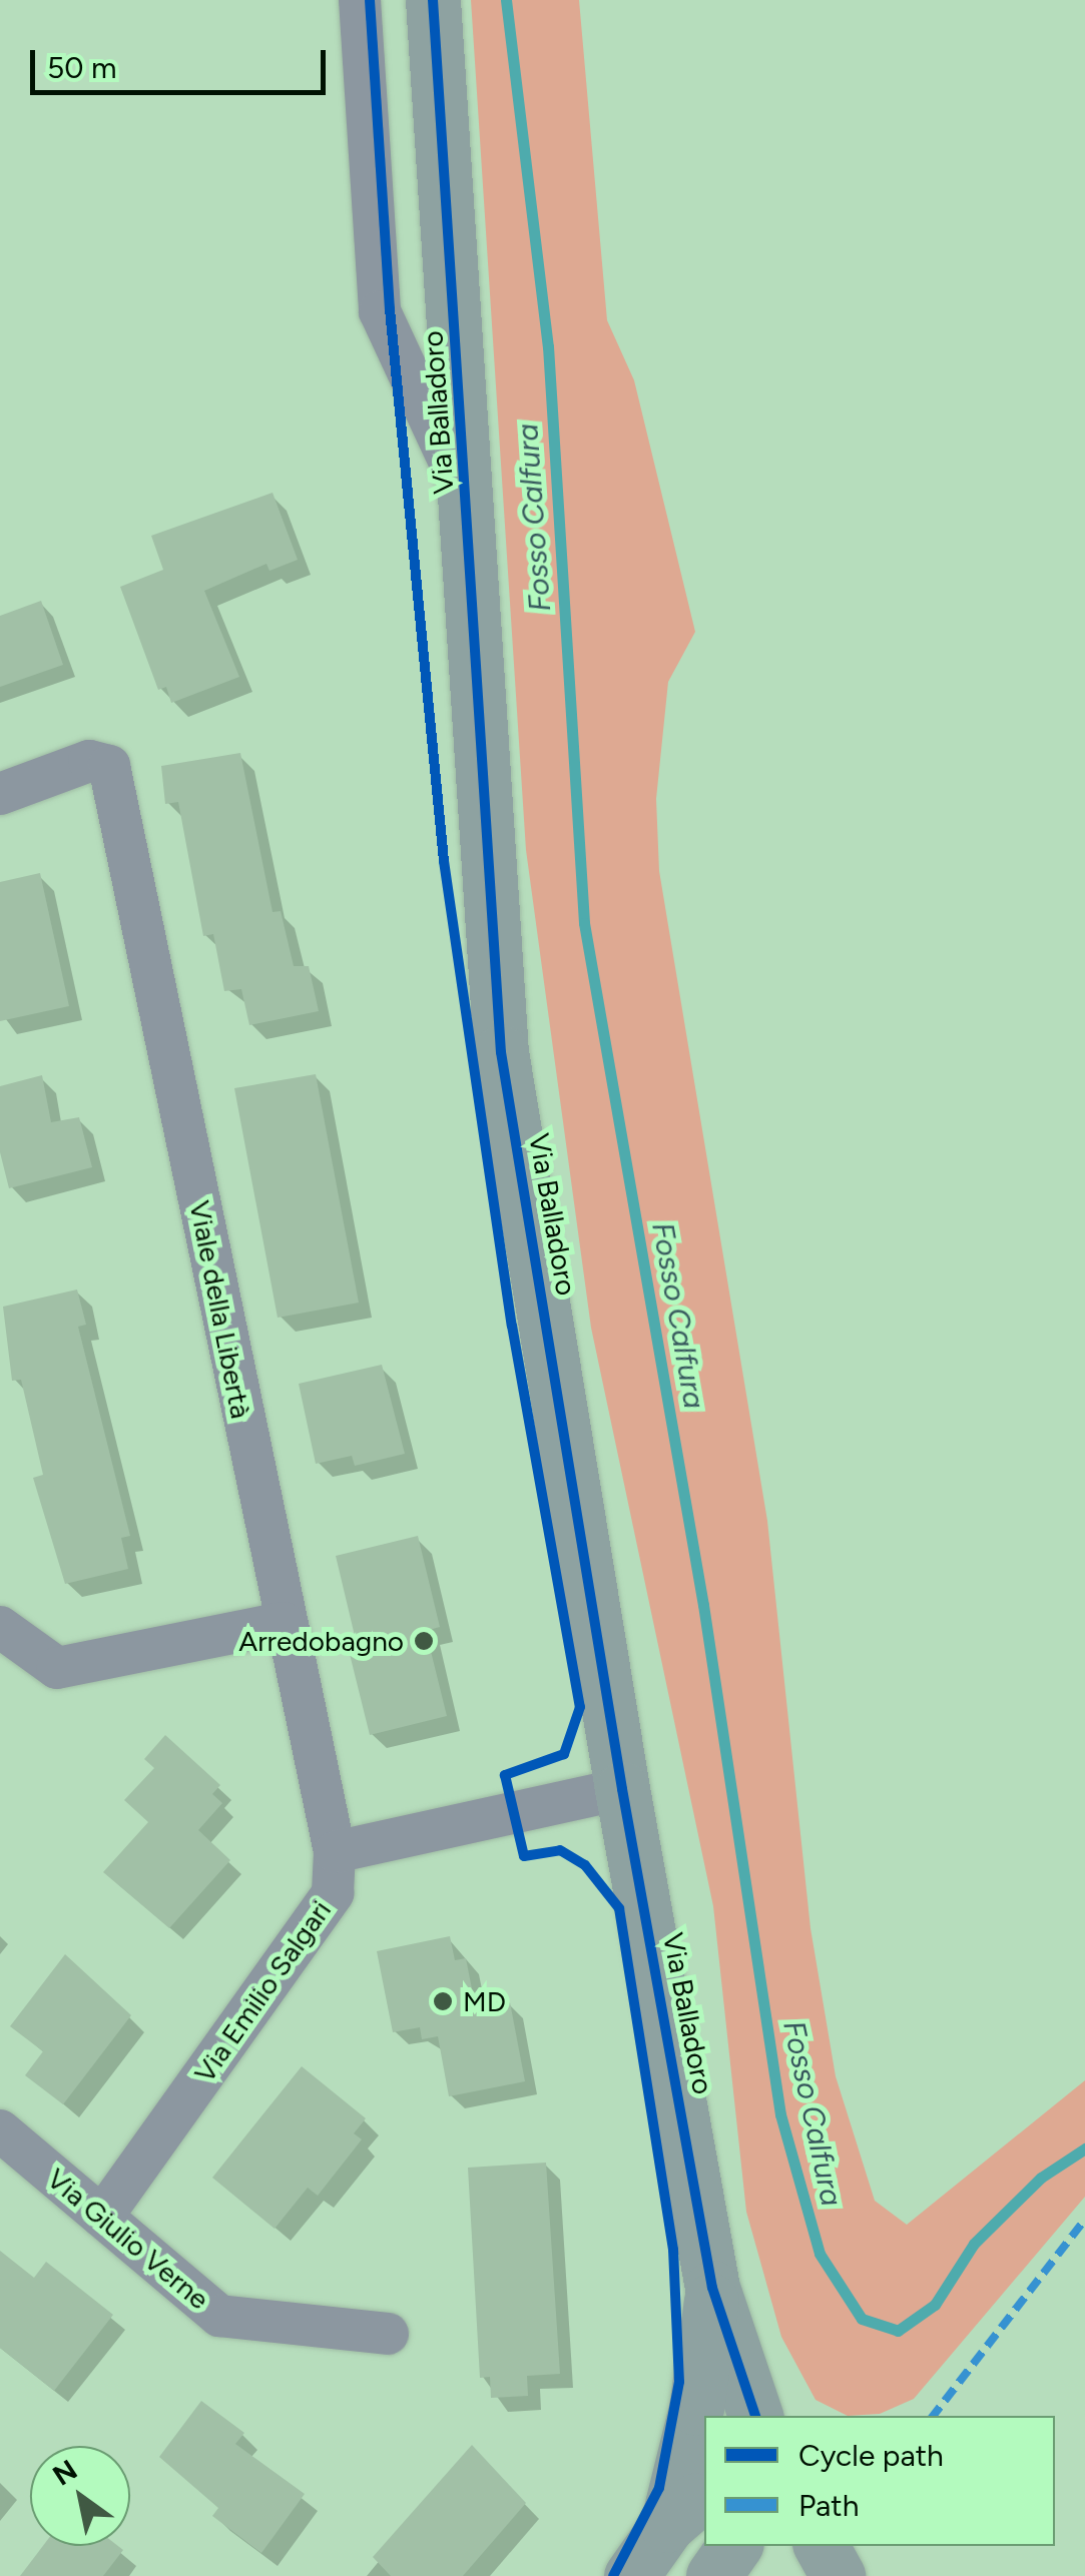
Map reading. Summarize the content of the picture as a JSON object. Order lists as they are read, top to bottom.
{
  "streets": {
    "street": [
      "Via Balladoro",
      "Viale della Libertà",
      "Via Emilio Salgari",
      "Via Giulio Verne"
    ]
  },
  "crossings": [
    ["Viale della Libertà", "Via Emilio Salgari"],
    ["Via Emilio Salgari", "Via Giulio Verne"]
  ],
  "water": ["Fosso Calfura"],
  "places": ["Arredobagno", "MD"],
  "legend": ["Cycle path", "Path"],
  "scale_bar": "50 m",
  "north": "top left"
}
